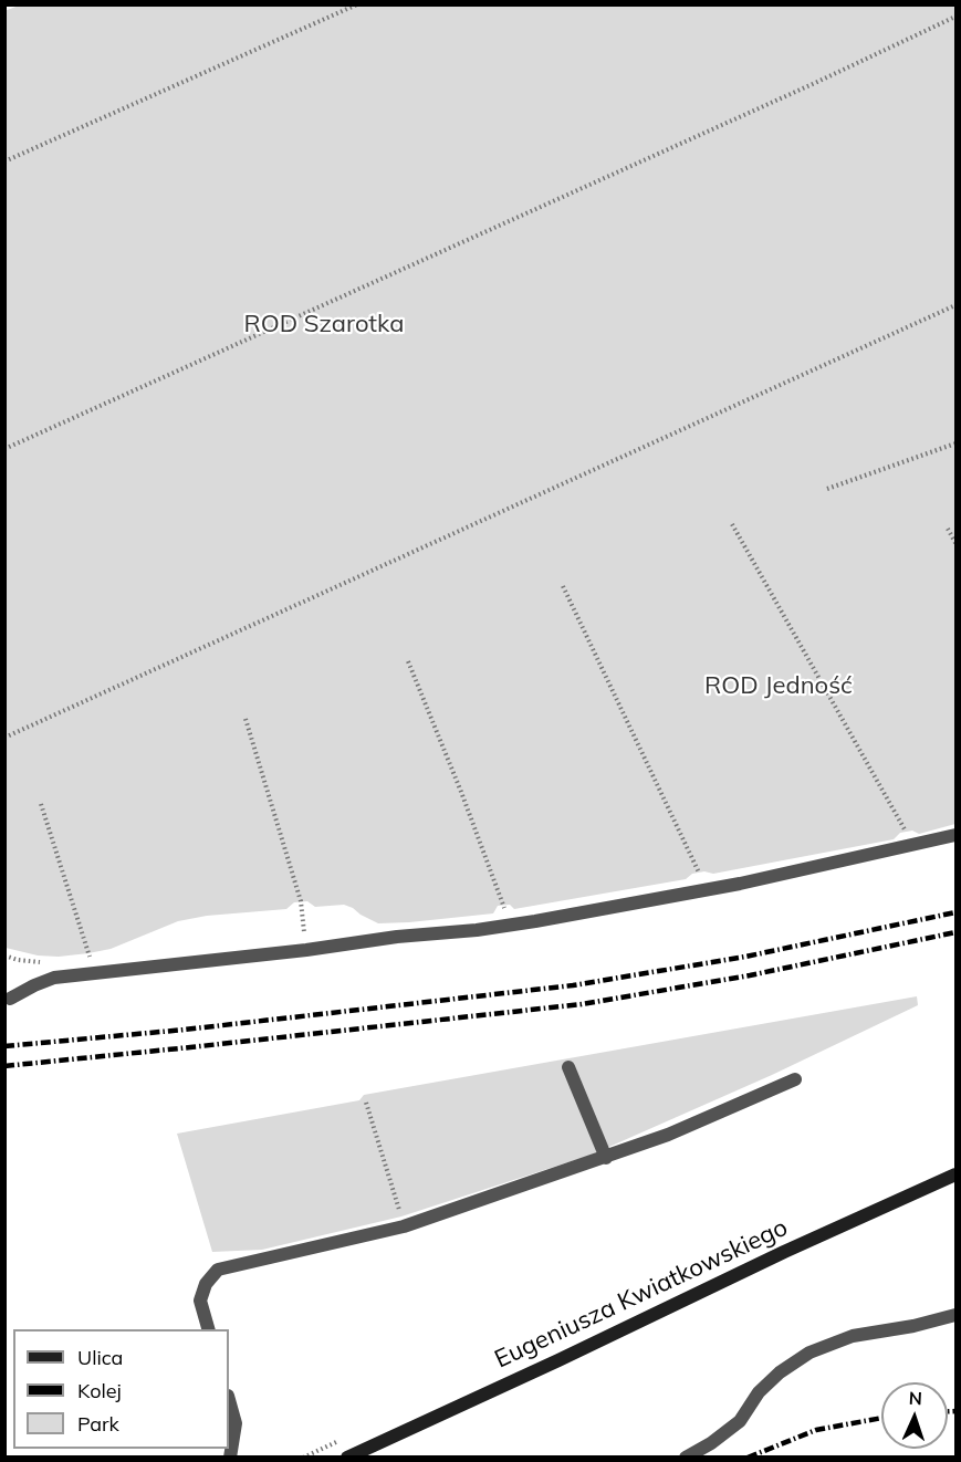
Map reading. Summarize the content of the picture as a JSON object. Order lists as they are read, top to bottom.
{
  "streets": {
    "street": ["Eugeniusza Kwiatkowskiego"]
  },
  "parks": ["ROD Szarotka", "ROD Jedność"],
  "legend": ["Ulica", "Kolej", "Park"],
  "north": "top"
}
